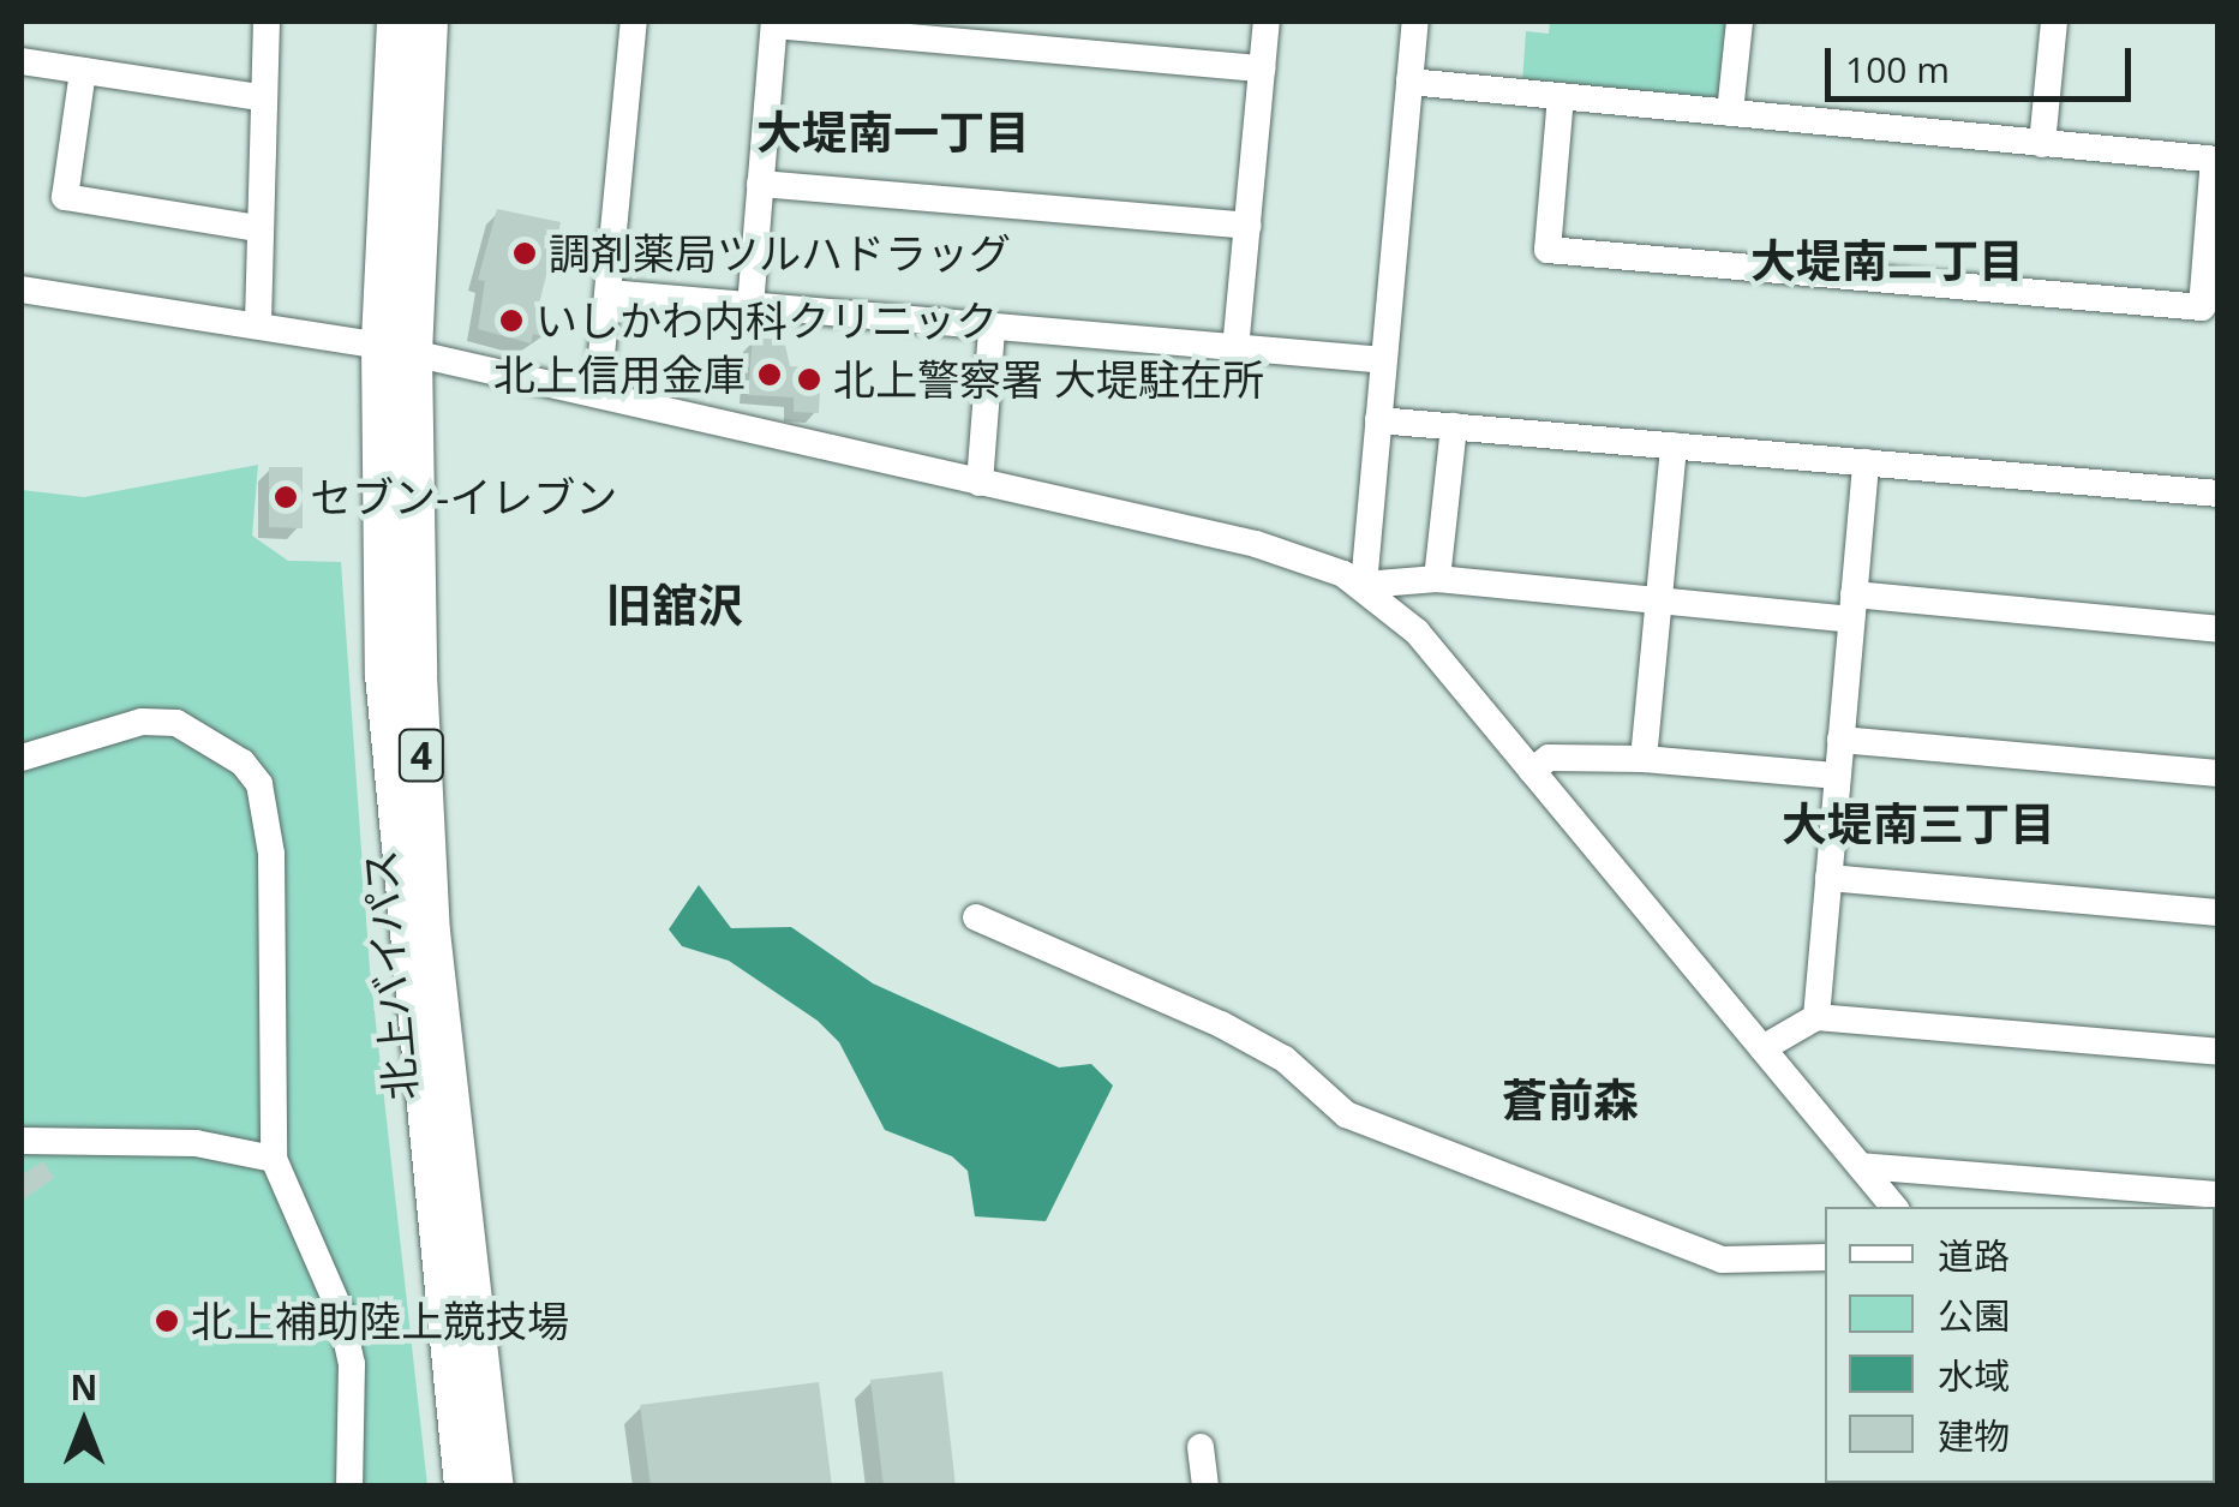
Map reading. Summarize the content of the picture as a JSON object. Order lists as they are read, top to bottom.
{
  "streets": {
    "highway": ["4", "北上バイパス"]
  },
  "districts": [
    "大堤南一丁目",
    "大堤南二丁目",
    "旧舘沢",
    "大堤南三丁目",
    "蒼前森"
  ],
  "places": [
    "調剤薬局ツルハドラッグ",
    "いしかわ内科クリニック",
    "北上信用金庫",
    "北上警察署 大堤駐在所",
    "セブン-イレブン",
    "北上補助陸上競技場"
  ],
  "legend": [
    "道路",
    "公園",
    "水域",
    "建物"
  ],
  "scale_bar": "100 m",
  "north": "top"
}
